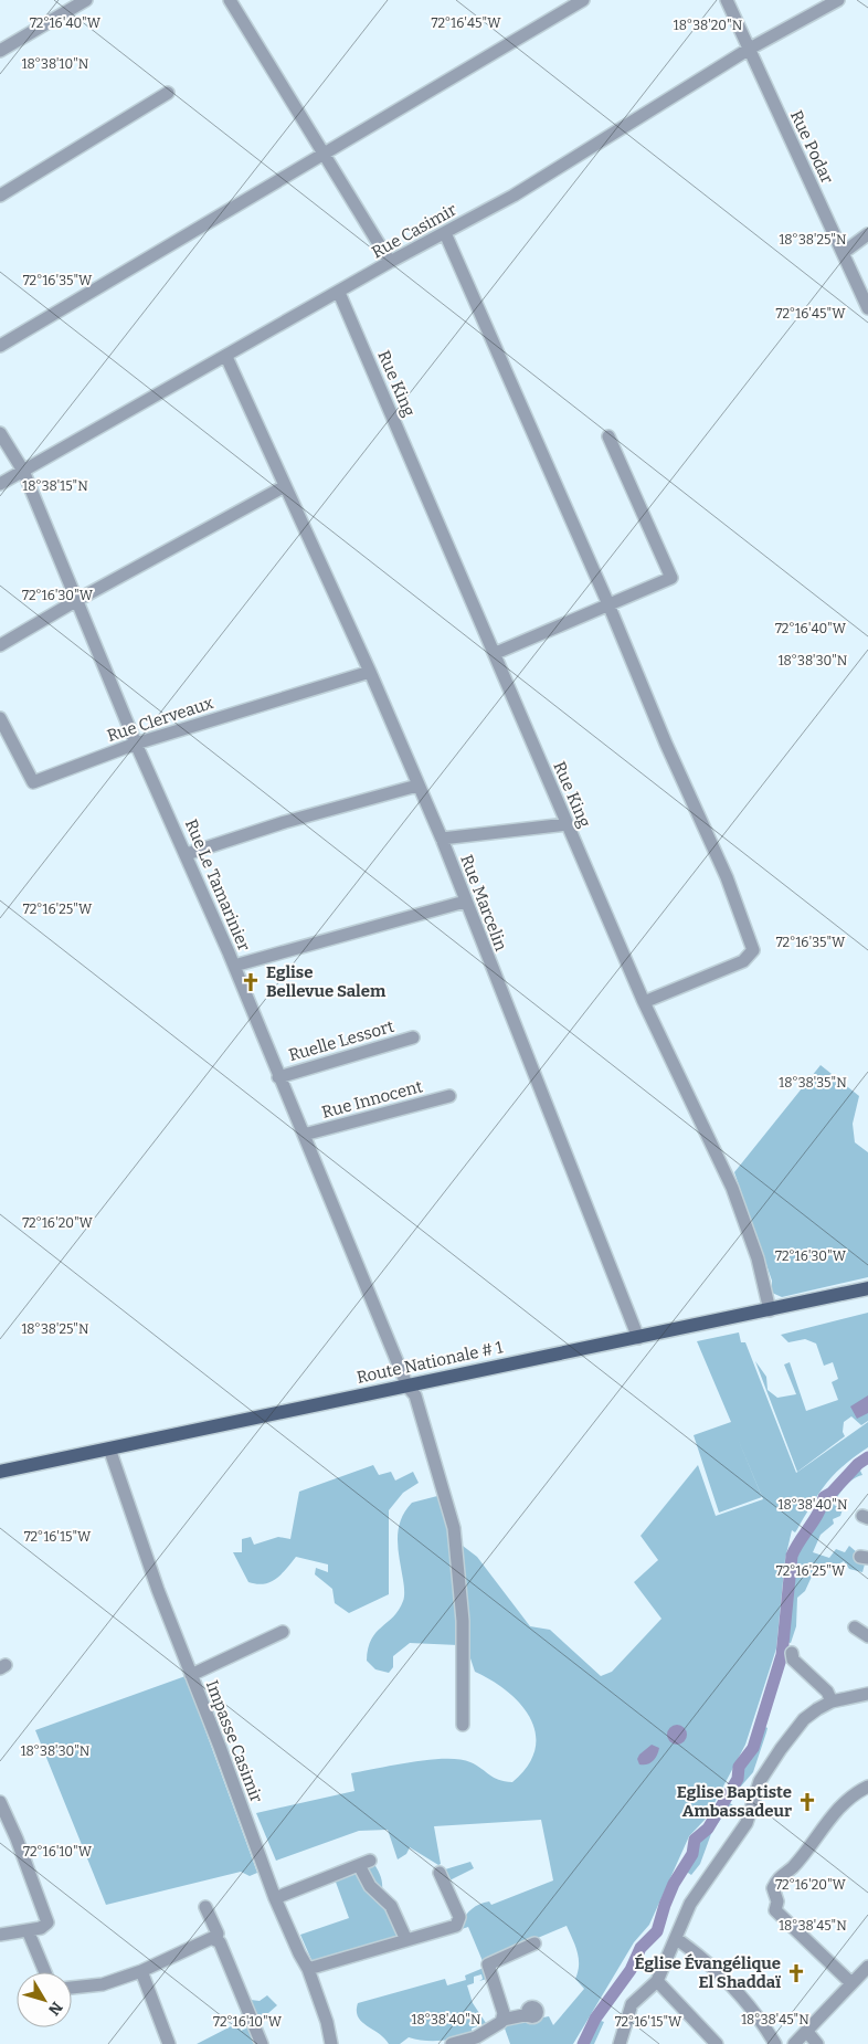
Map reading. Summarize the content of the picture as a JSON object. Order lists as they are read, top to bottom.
{
  "streets": {
    "main road": ["Route Nationale # 1"],
    "street": [
      "Rue Podar",
      "Rue Casimir",
      "Rue King",
      "Rue Clerveaux",
      "Rue Le Tamarinier",
      "Rue Marcelin",
      "Ruelle Lessort",
      "Rue Innocent",
      "Impasse Casimir"
    ]
  },
  "crossings": [
    ["Rue Podar", "Rue Casimir"],
    ["Rue Casimir", "Rue King"],
    ["Rue Casimir", "Rue Le Tamarinier"],
    ["Rue Casimir", "Rue Marcelin"],
    ["Rue King", "Route Nationale # 1"],
    ["Rue Clerveaux", "Rue Le Tamarinier"],
    ["Rue Clerveaux", "Rue Marcelin"],
    ["Rue Le Tamarinier", "Ruelle Lessort"],
    ["Rue Le Tamarinier", "Rue Innocent"],
    ["Rue Le Tamarinier", "Route Nationale # 1"],
    ["Rue Marcelin", "Route Nationale # 1"],
    ["Route Nationale # 1", "Impasse Casimir"]
  ],
  "places": {
    "church": ["Eglise Bellevue Salem", "Eglise Baptiste Ambassadeur", "Église Évangélique El Shaddaï"]
  },
  "north": "bottom right",
  "coordinates": [
    "72°16'40\"W",
    "72°16'45\"W",
    "18°38'20\"N",
    "18°38'10\"N",
    "18°38'25\"N",
    "72°16'35\"W",
    "18°38'15\"N",
    "72°16'30\"W",
    "18°38'30\"N",
    "72°16'25\"W",
    "18°38'35\"N",
    "72°16'20\"W",
    "18°38'40\"N",
    "72°16'15\"W",
    "72°16'10\"W",
    "18°38'45\"N"
  ]
}
